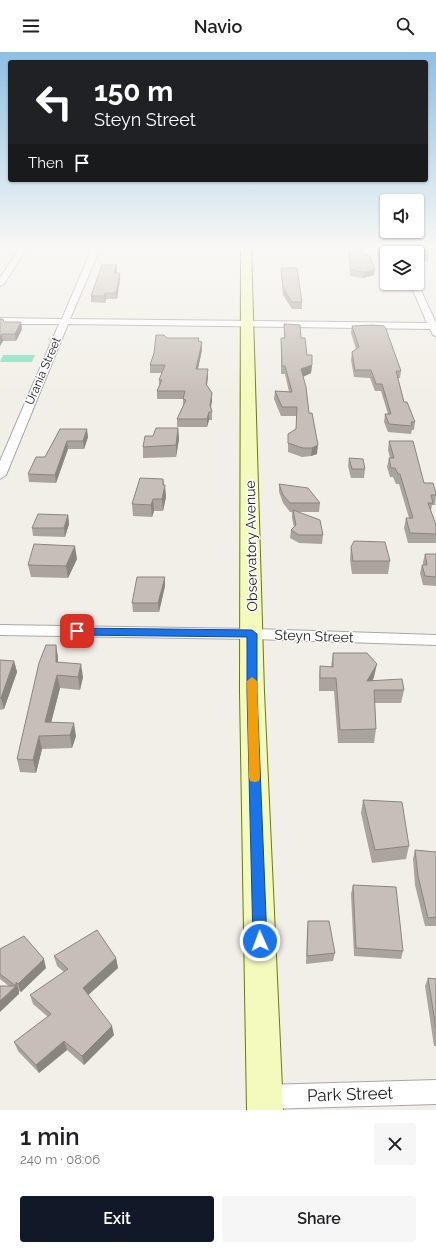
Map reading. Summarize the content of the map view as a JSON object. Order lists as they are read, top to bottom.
{
  "streets": {
    "main road": ["Observatory Avenue"],
    "street": ["Urania Street", "Steyn Street", "Park Street"]
  },
  "crossings": [
    ["Observatory Avenue", "Steyn Street"],
    ["Observatory Avenue", "Park Street"]
  ],
  "page": {
    "header": "Navio",
    "turn": ["150 m", "Steyn Street"],
    "then": "Then",
    "heading": ["1 min", "240 m · 08:06"],
    "buttons": ["Exit", "Share"]
  }
}
